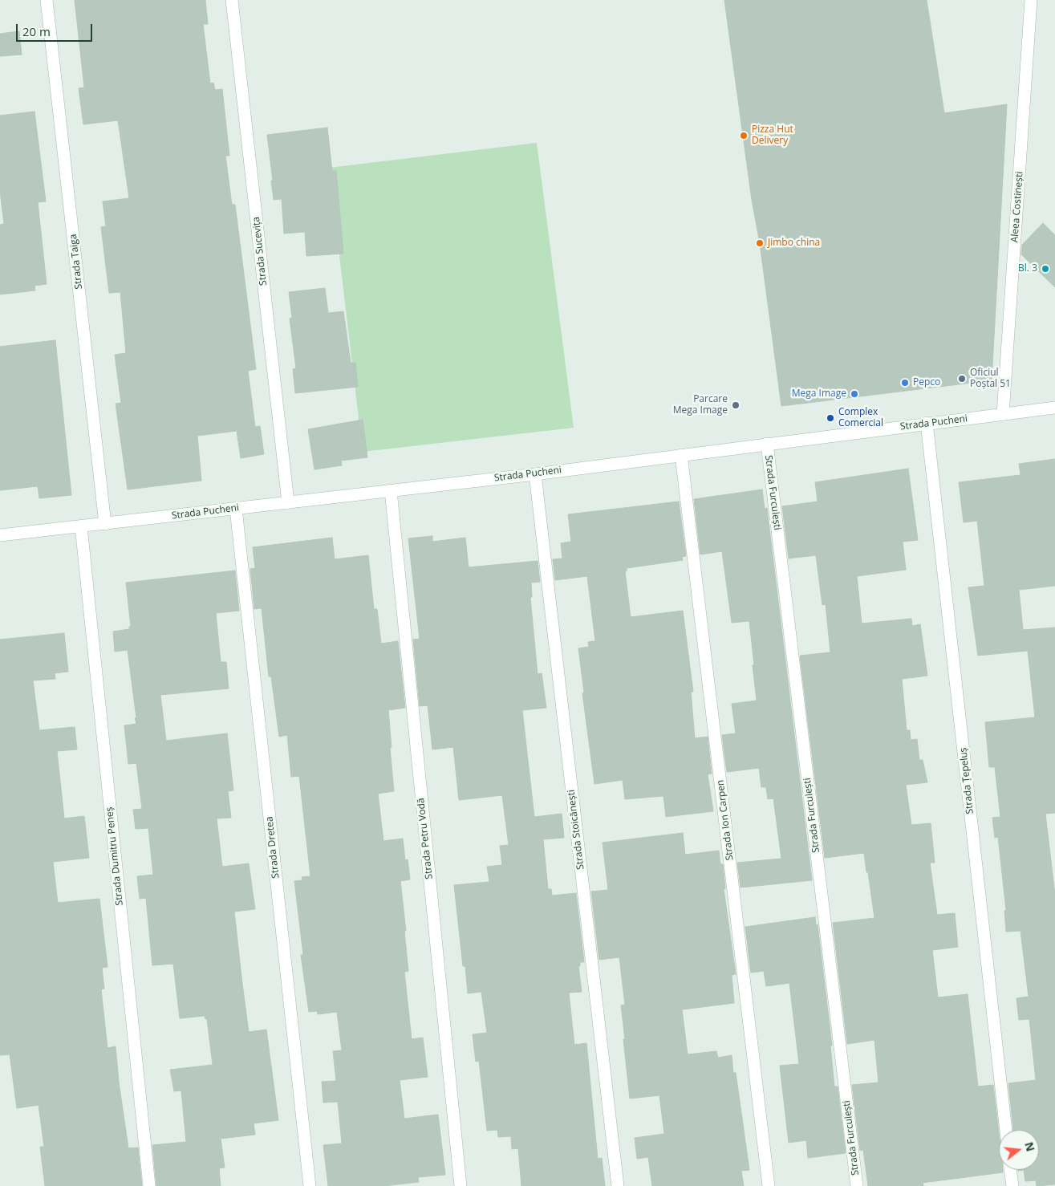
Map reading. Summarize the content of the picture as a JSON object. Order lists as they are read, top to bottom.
{
  "streets": {
    "street": [
      "Aleea Costinești",
      "Strada Sucevița",
      "Strada Taiga",
      "Strada Pucheni",
      "Strada Furculești",
      "Strada Țepeluș",
      "Strada Ion Carpen",
      "Strada Stoicănești",
      "Strada Petru Vodă",
      "Strada Dretea",
      "Strada Dumitru Peneș"
    ]
  },
  "crossings": [
    ["Aleea Costinești", "Strada Pucheni"],
    ["Strada Sucevița", "Strada Pucheni"],
    ["Strada Taiga", "Strada Pucheni"],
    ["Strada Pucheni", "Strada Furculești"],
    ["Strada Pucheni", "Strada Țepeluș"],
    ["Strada Pucheni", "Strada Ion Carpen"],
    ["Strada Pucheni", "Strada Stoicănești"],
    ["Strada Pucheni", "Strada Petru Vodă"],
    ["Strada Pucheni", "Strada Dretea"],
    ["Strada Pucheni", "Strada Dumitru Peneș"]
  ],
  "places": [
    "Pizza Hut Delivery",
    "Jimbo china",
    "Bl. 3",
    "Oficiul Poștal 51",
    "Pepco",
    "Mega Image",
    "Parcare Mega Image",
    "Complex Comercial"
  ],
  "scale_bar": "20 m",
  "north": "right"
}
